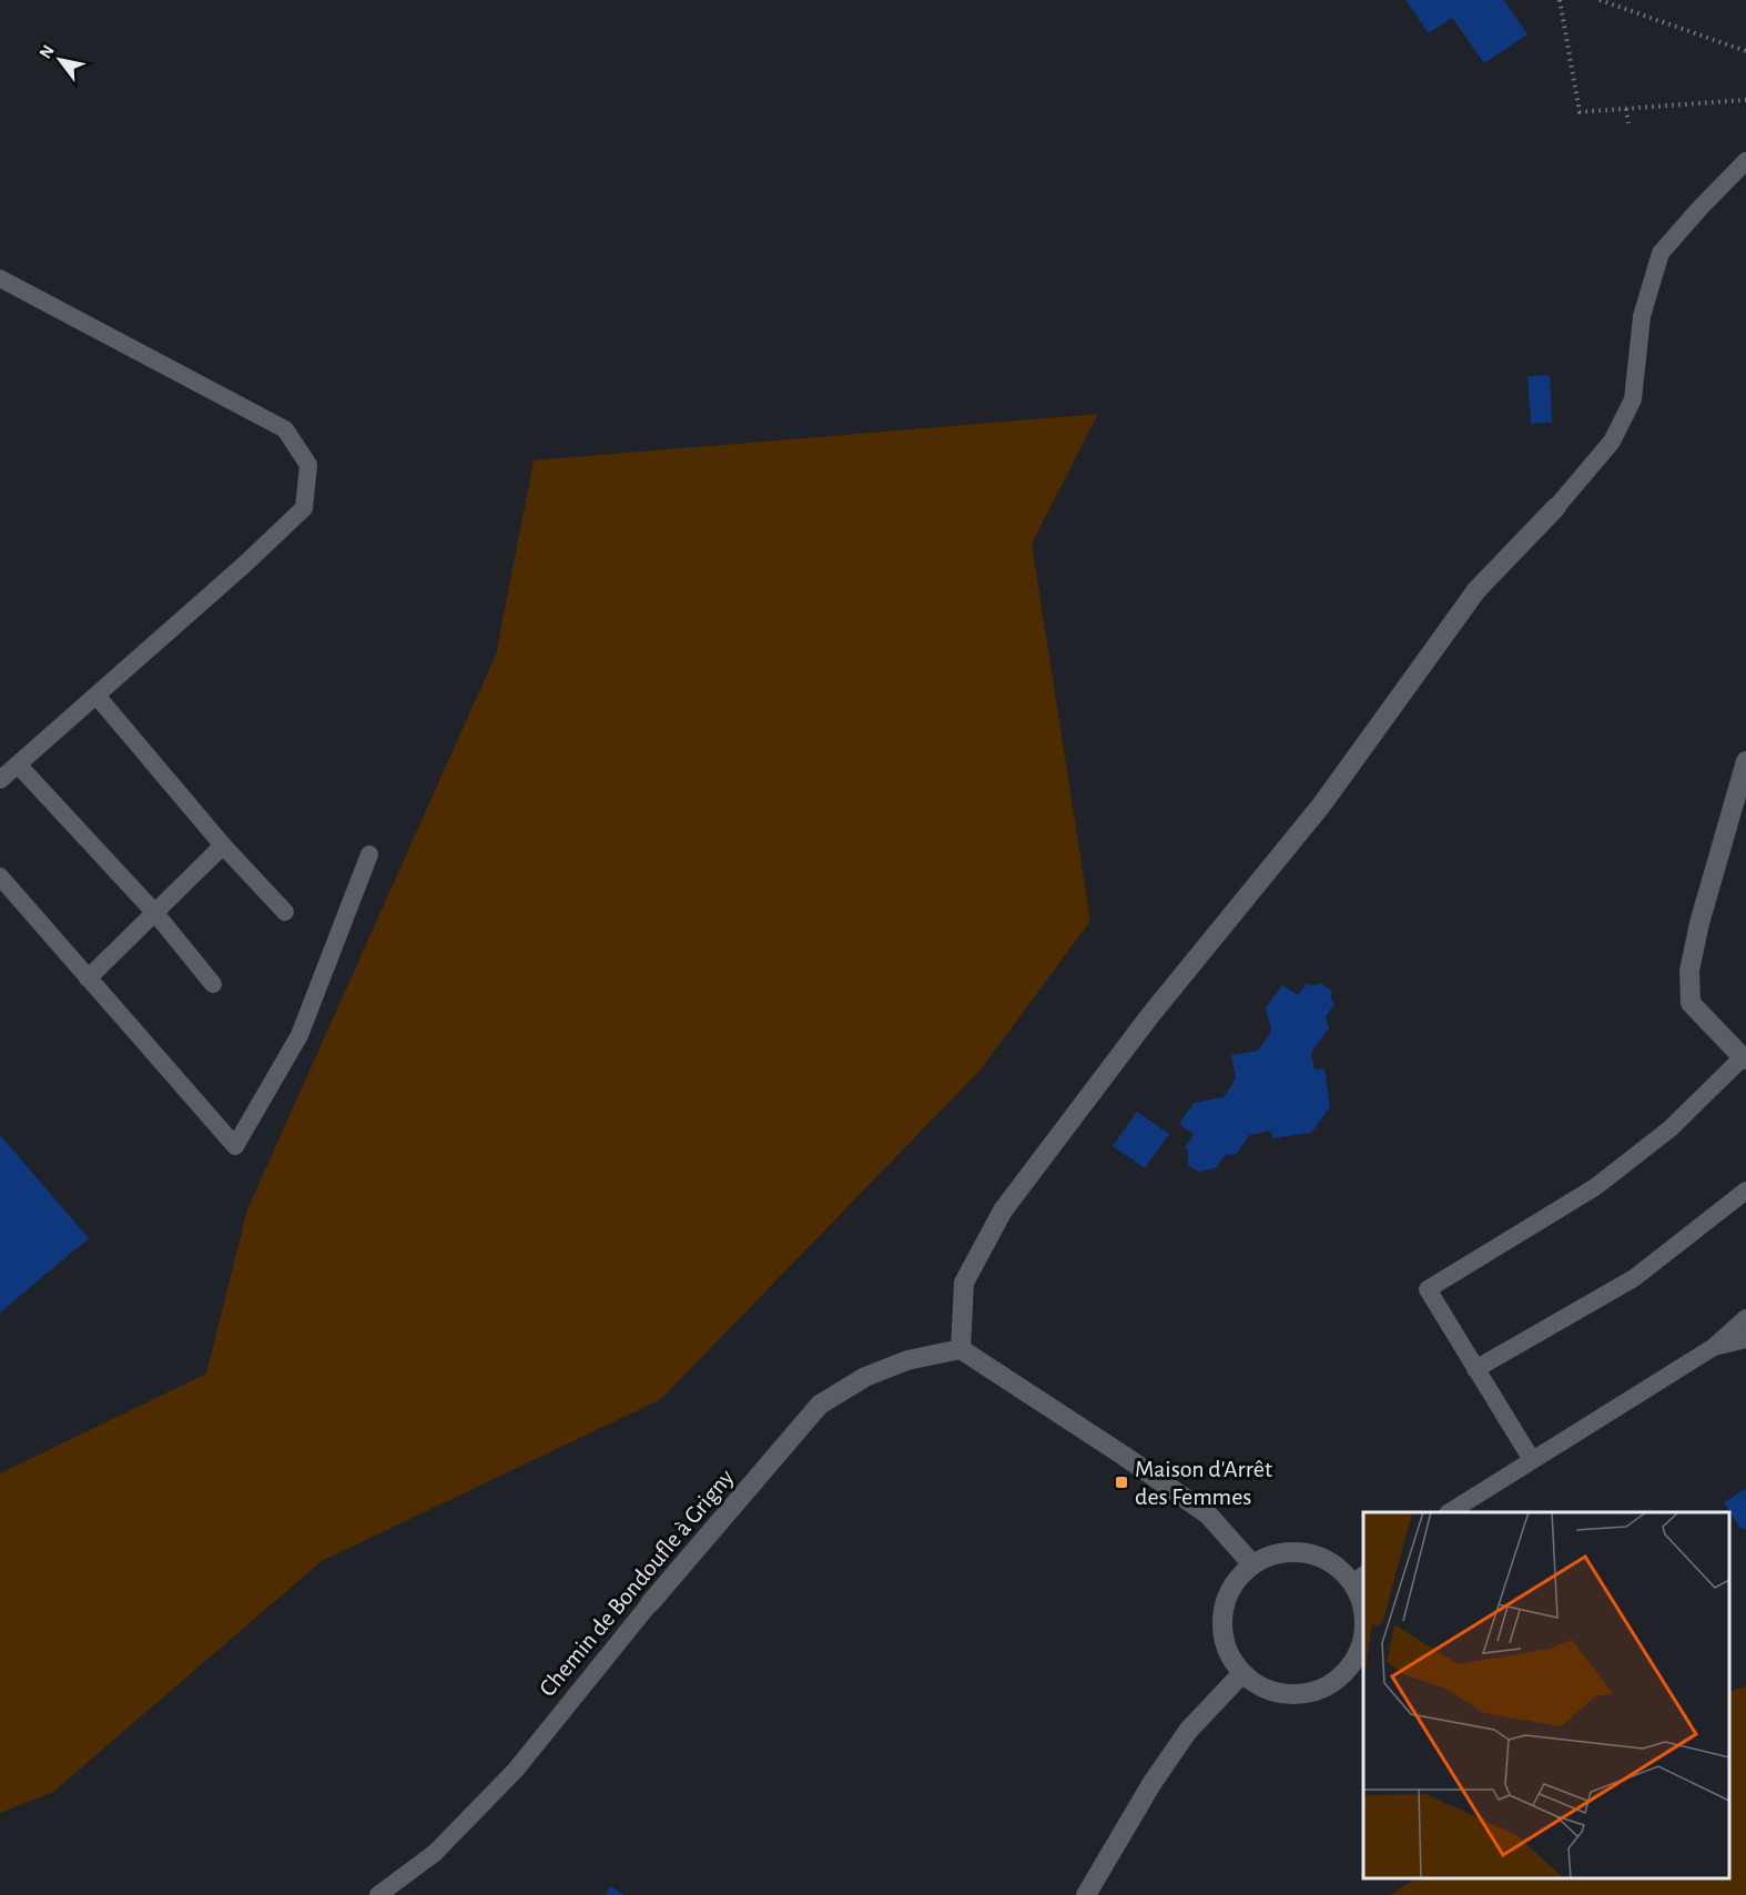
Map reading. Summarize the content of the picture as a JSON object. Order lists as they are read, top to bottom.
{
  "streets": {
    "street": ["Chemin de Bondoufle à Grigny"]
  },
  "places": {
    "transit": ["Maison d'Arrêt des Femmes"]
  },
  "north": "top left"
}
